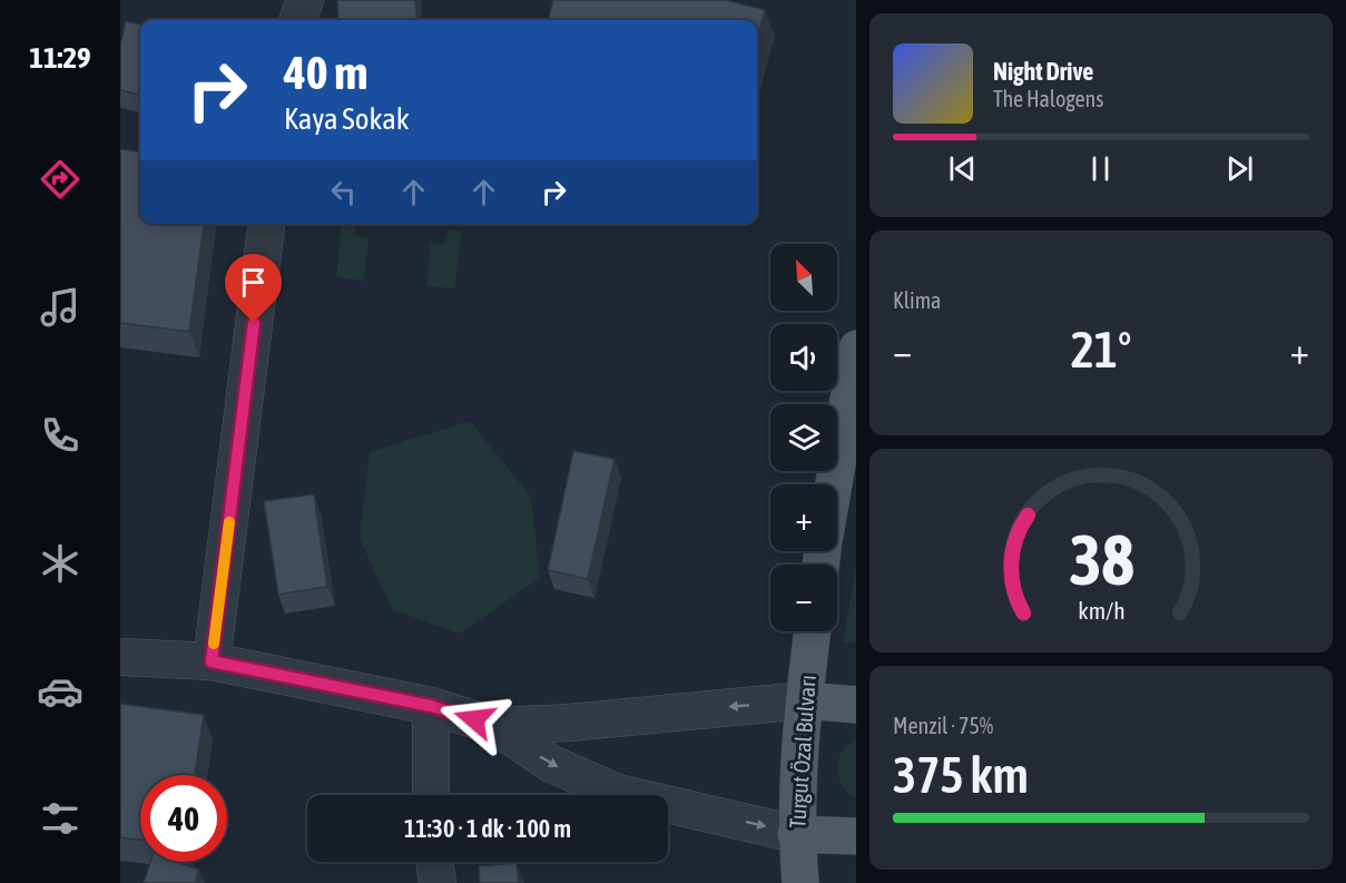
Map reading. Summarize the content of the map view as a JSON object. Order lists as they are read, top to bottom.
{
  "streets": {
    "main road": ["Turgut Özal Bulvarı"]
  },
  "north": "top left",
  "page": {
    "tabs": "11:29",
    "turn": ["40 m", "Kaya Sokak"],
    "song": ["Night Drive", "The Halogens"],
    "tile": [
      "Klima",
      ["Menzil · 75%", "375 km"]
    ],
    "map_buttons": ["+", "−"],
    "heat": ["−", "21°", "+"],
    "limit": "40",
    "trip": "11:30 · 1 dk · 100 m",
    "gauge": ["38", "km/h"]
  }
}
